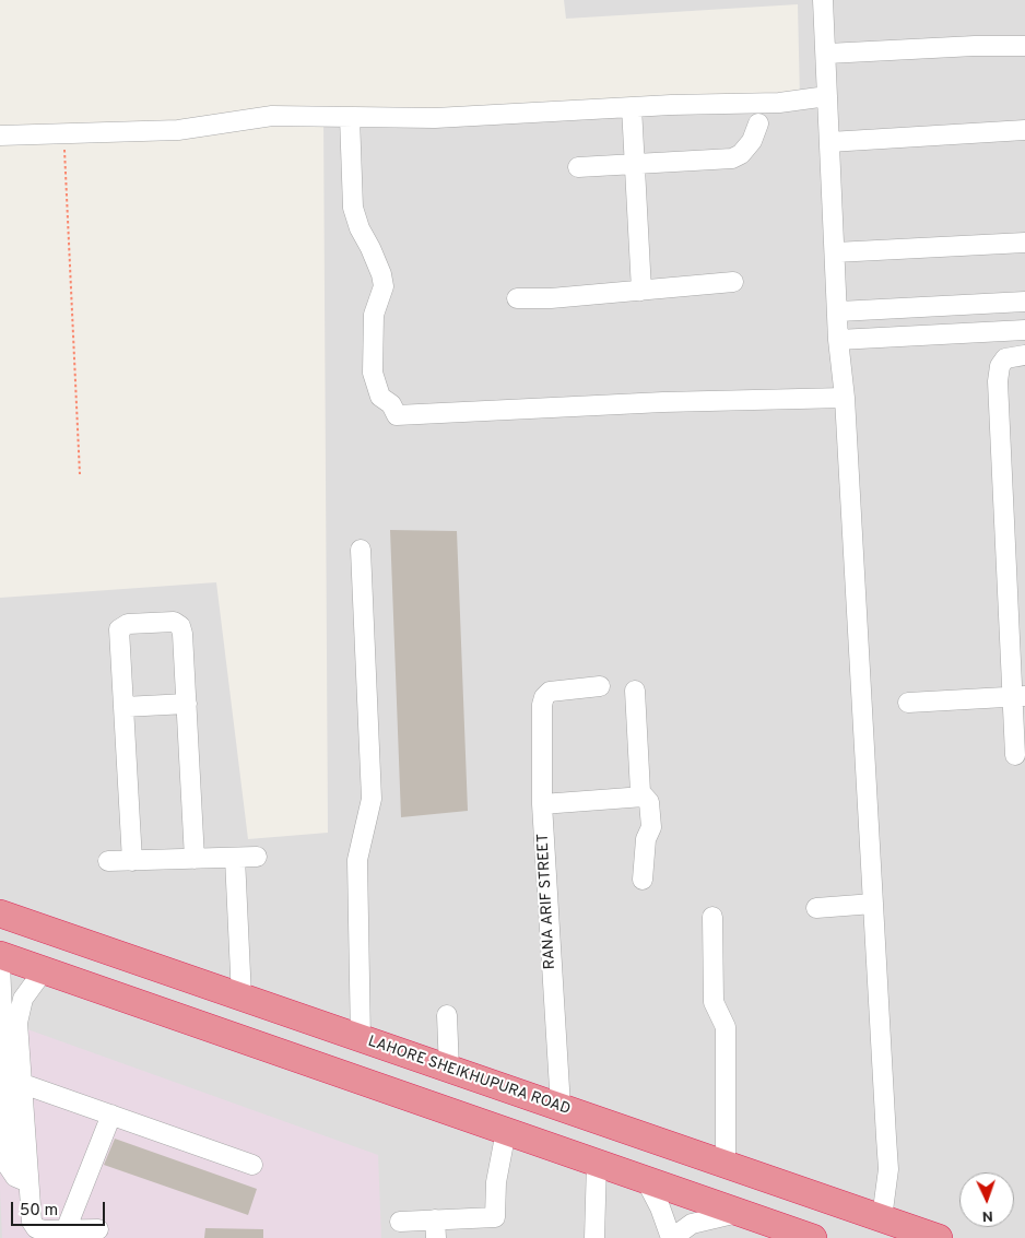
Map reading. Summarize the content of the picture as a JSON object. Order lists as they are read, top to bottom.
{
  "streets": {
    "highway": ["LAHORE SHEIKHUPURA ROAD"],
    "street": ["RANA ARIF STREET"]
  },
  "crossings": [
    ["RANA ARIF STREET", "LAHORE SHEIKHUPURA ROAD"]
  ],
  "scale_bar": "50 m",
  "north": "bottom"
}
